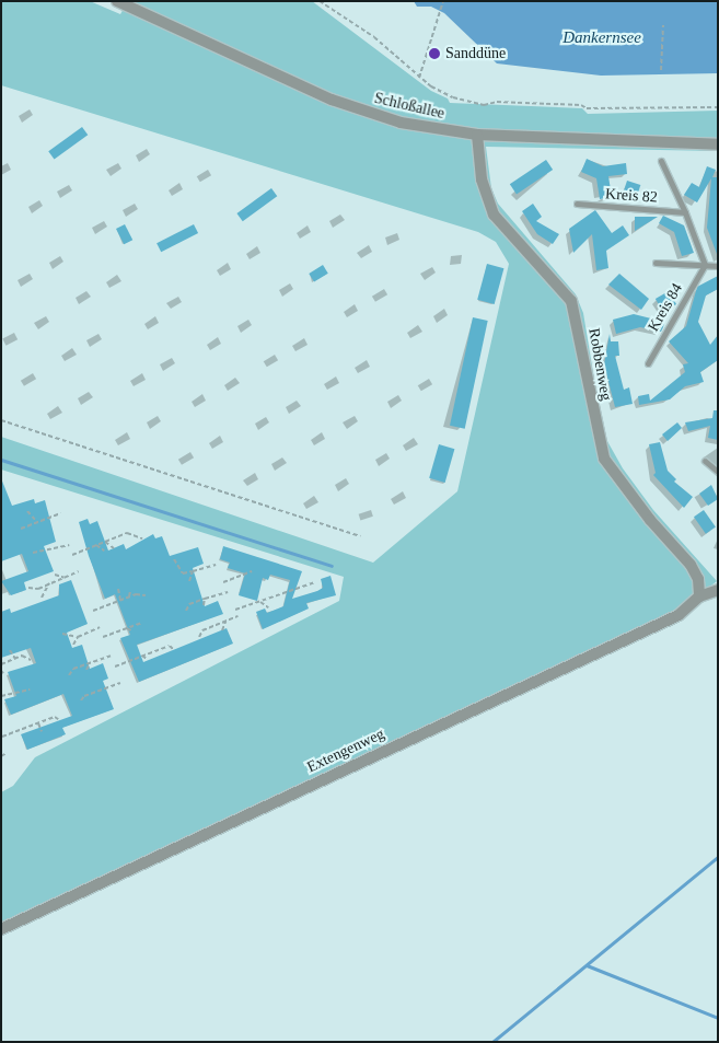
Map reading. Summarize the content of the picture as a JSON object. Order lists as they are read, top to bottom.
{
  "streets": {
    "street": ["Schloßallee", "Robbenweg", "Extengenweg"],
    "lane": ["Kreis 82", "Kreis 84"]
  },
  "crossings": [
    ["Schloßallee", "Robbenweg"],
    ["Robbenweg", "Extengenweg"]
  ],
  "water": ["Dankernsee"],
  "places": ["Sanddüne"]
}
